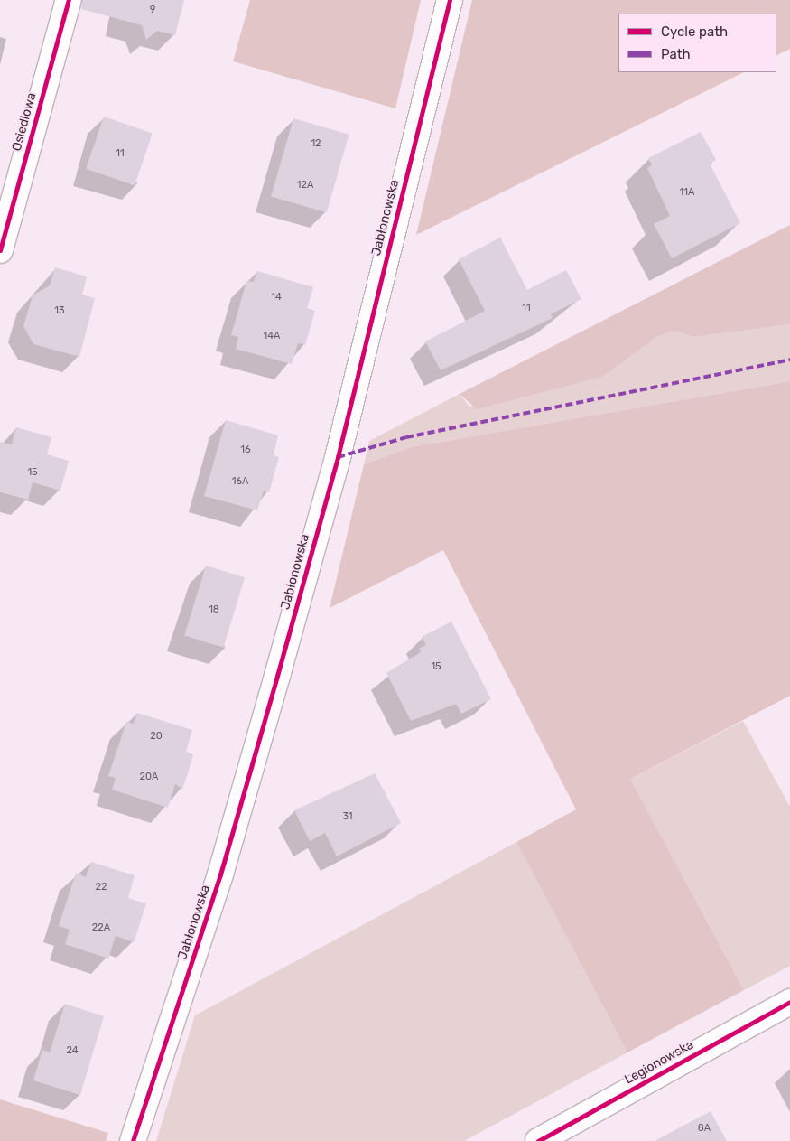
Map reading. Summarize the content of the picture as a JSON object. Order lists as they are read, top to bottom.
{
  "streets": {
    "street": ["Osiedlowa", "Jabłonowska", "Legionowska"]
  },
  "house_numbers": [
    "9",
    "12",
    "11",
    "12A",
    "11A",
    "14",
    "11",
    "13",
    "14A",
    "16",
    "15",
    "16A",
    "18",
    "15",
    "20",
    "20A",
    "31",
    "22",
    "22A",
    "24",
    "8A"
  ],
  "legend": ["Cycle path", "Path"]
}
